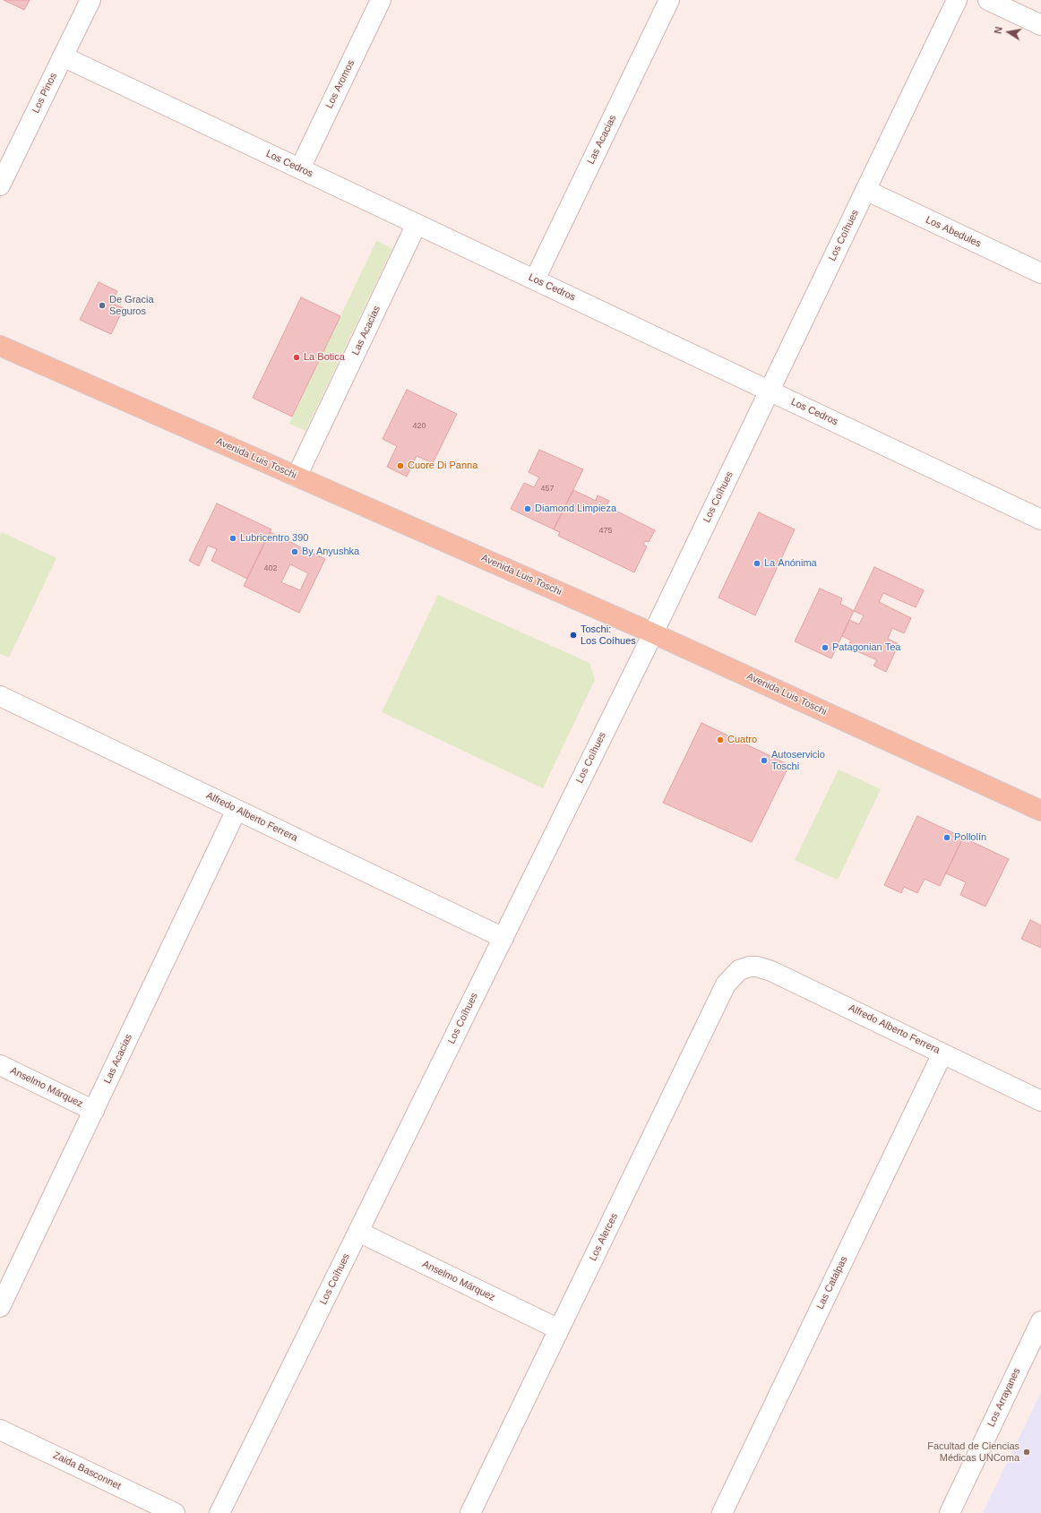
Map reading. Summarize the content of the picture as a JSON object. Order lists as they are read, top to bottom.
{
  "streets": {
    "main road": ["Avenida Luis Toschi"],
    "street": [
      "Los Aromos",
      "Los Pinos",
      "Las Acacias",
      "Los Cedros",
      "Los Abedules",
      "Los Coíhues",
      "Alfredo Alberto Ferrera",
      "Anselmo Márquez",
      "Los Alerces",
      "Las Catalpas",
      "Los Arrayanes",
      "Zaida Basconnet"
    ]
  },
  "crossings": [
    ["Los Aromos", "Los Cedros"],
    ["Los Pinos", "Los Cedros"],
    ["Las Acacias", "Los Cedros"],
    ["Las Acacias", "Avenida Luis Toschi"],
    ["Las Acacias", "Alfredo Alberto Ferrera"],
    ["Las Acacias", "Anselmo Márquez"],
    ["Los Cedros", "Los Coíhues"],
    ["Los Abedules", "Los Coíhues"],
    ["Los Coíhues", "Avenida Luis Toschi"],
    ["Los Coíhues", "Alfredo Alberto Ferrera"],
    ["Los Coíhues", "Anselmo Márquez"],
    ["Alfredo Alberto Ferrera", "Los Alerces"],
    ["Alfredo Alberto Ferrera", "Las Catalpas"],
    ["Anselmo Márquez", "Los Alerces"]
  ],
  "places": [
    "De Gracia Seguros",
    "La Botica",
    "Cuore Di Panna",
    "Diamond Limpieza",
    "Lubricentro 390",
    "By Anyushka",
    "La Anónima",
    "Toschi: Los Coíhues",
    "Patagonian Tea",
    "Cuatro",
    "Autoservicio Toschi",
    "Pollolín",
    "Facultad de Ciencias Médicas UNComa"
  ],
  "house_numbers": [
    "420",
    "457",
    "475",
    "402"
  ],
  "north": "left"
}
